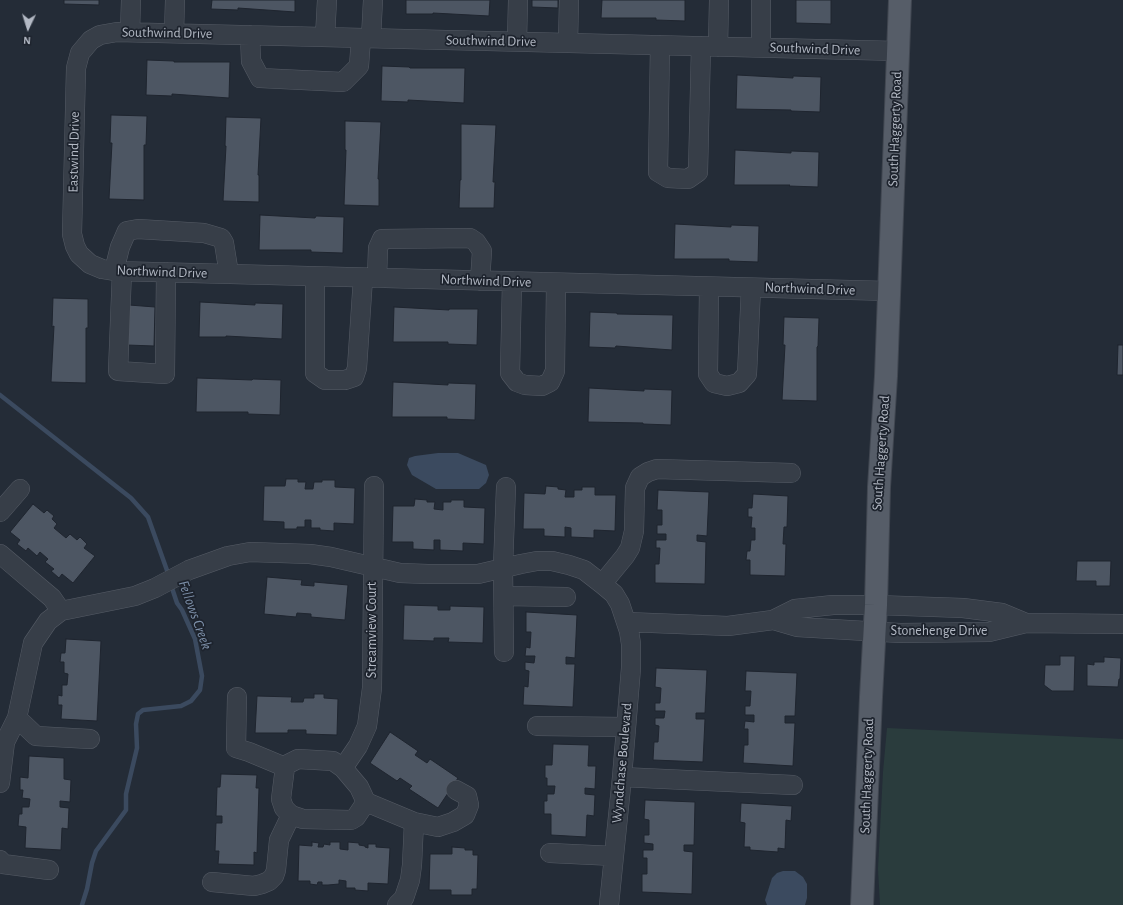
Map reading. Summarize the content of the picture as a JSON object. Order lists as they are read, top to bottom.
{
  "streets": {
    "main road": ["South Haggerty Road"],
    "street": [
      "Southwind Drive",
      "Eastwind Drive",
      "Northwind Drive",
      "Streamview Court",
      "Stonehenge Drive",
      "Wyndchase Boulevard"
    ]
  },
  "crossings": [
    ["Southwind Drive", "South Haggerty Road"],
    ["Southwind Drive", "Eastwind Drive"],
    ["South Haggerty Road", "Northwind Drive"],
    ["South Haggerty Road", "Stonehenge Drive"],
    ["Eastwind Drive", "Northwind Drive"],
    ["Streamview Court", "Wyndchase Boulevard"]
  ],
  "water": ["Fellows Creek"],
  "north": "bottom"
}
